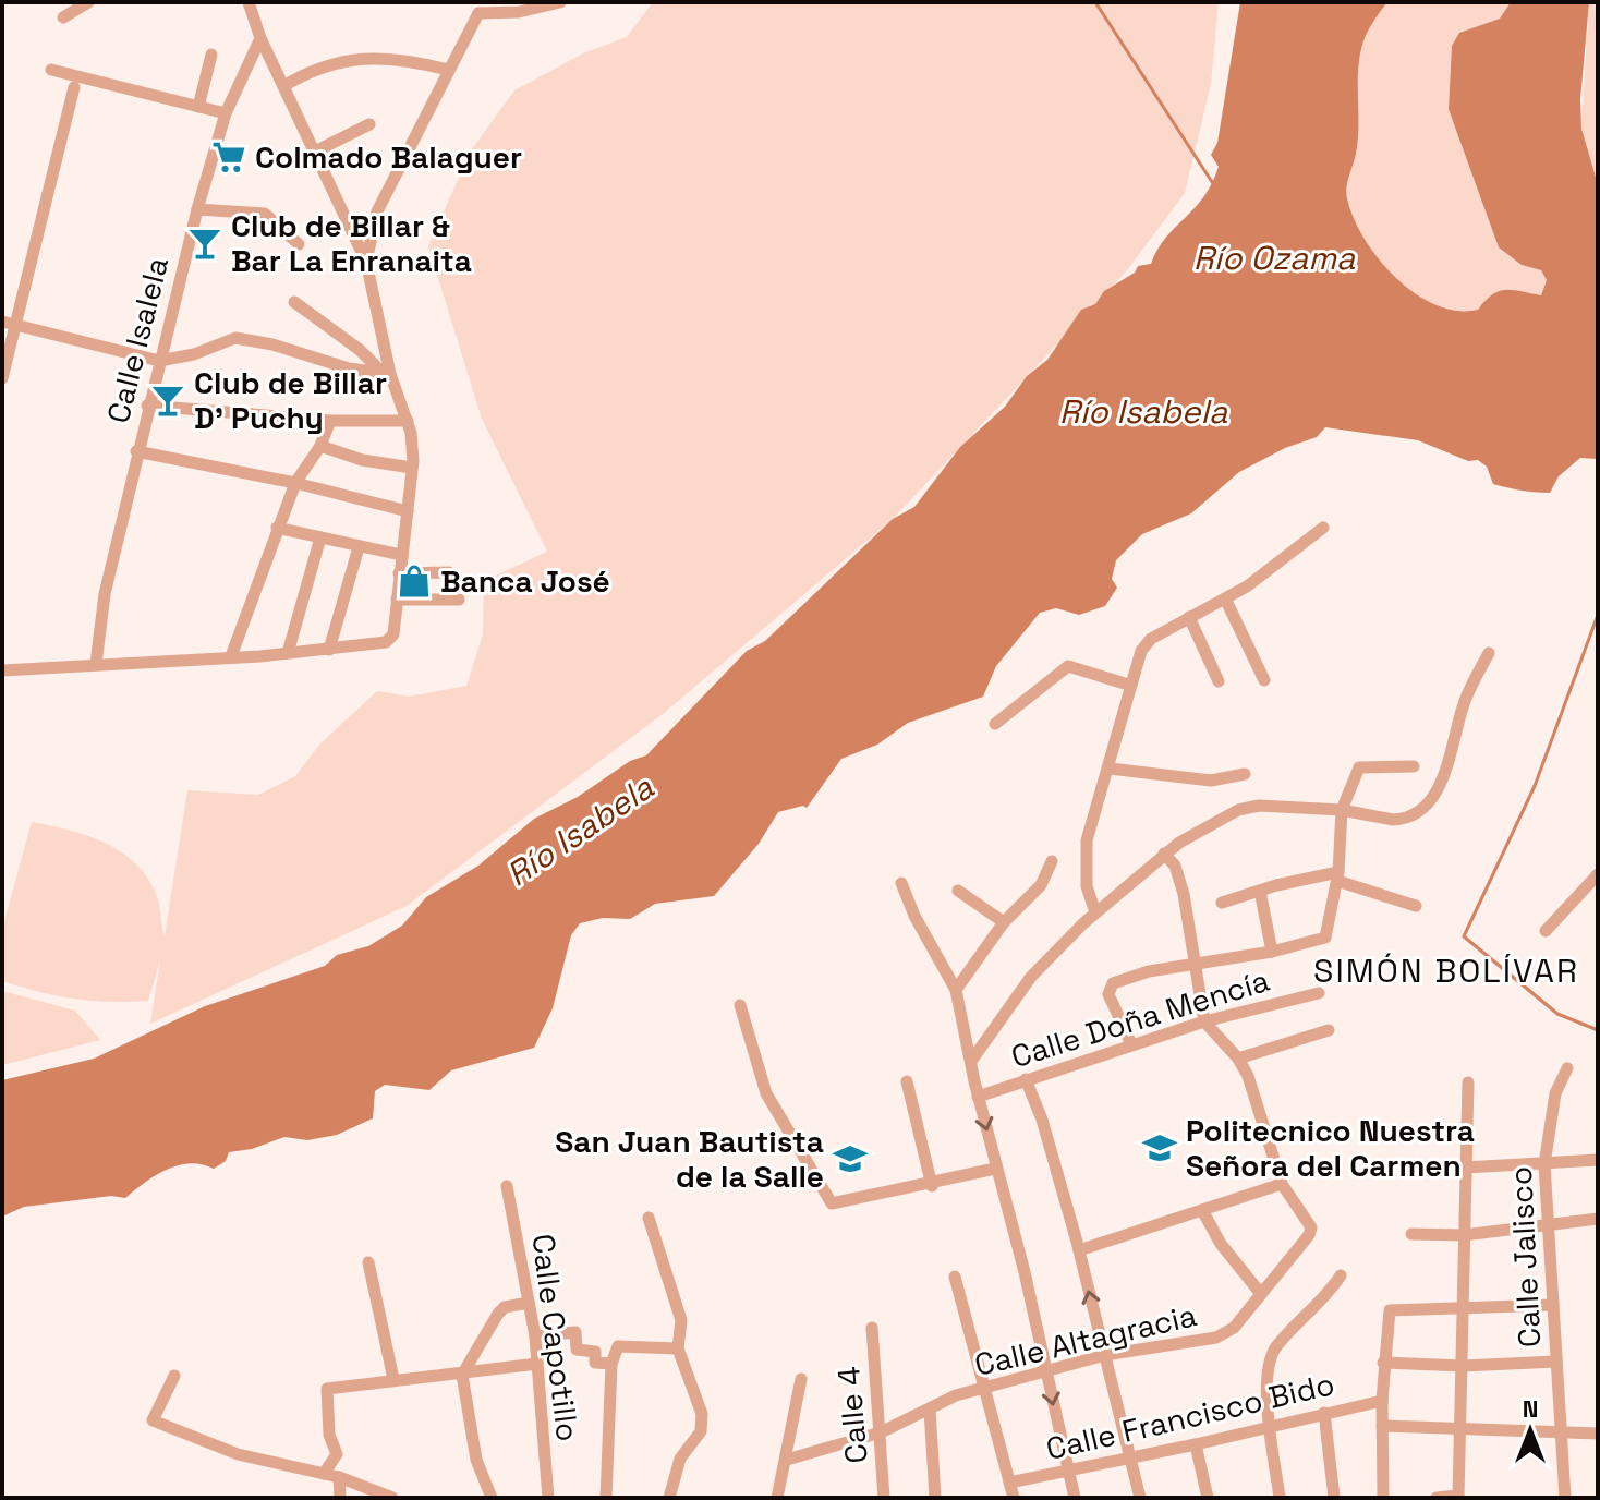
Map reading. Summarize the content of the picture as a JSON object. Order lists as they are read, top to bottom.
{
  "streets": {
    "street": [
      "Calle Isalela",
      "Calle Doña Mencía",
      "Calle Jalisco",
      "Calle Capotillo",
      "Calle Altagracia",
      "Calle 4",
      "Calle Francisco Bido"
    ]
  },
  "crossings": [
    ["Calle Doña Mencía", "Calle Altagracia"],
    ["Calle Altagracia", "Calle 4"]
  ],
  "districts": ["SIMÓN BOLÍVAR"],
  "water": ["Río Ozama", "Río Isabela"],
  "places": {
    "supermarket": ["Colmado Balaguer"],
    "bar": ["Club de Billar & Bar La Enranaita", "Club de Billar D' Puchy"],
    "shop": ["Banca José"],
    "school or university": ["Politecnico Nuestra Señora del Carmen", "San Juan Bautista de la Salle"]
  },
  "north": "top"
}
